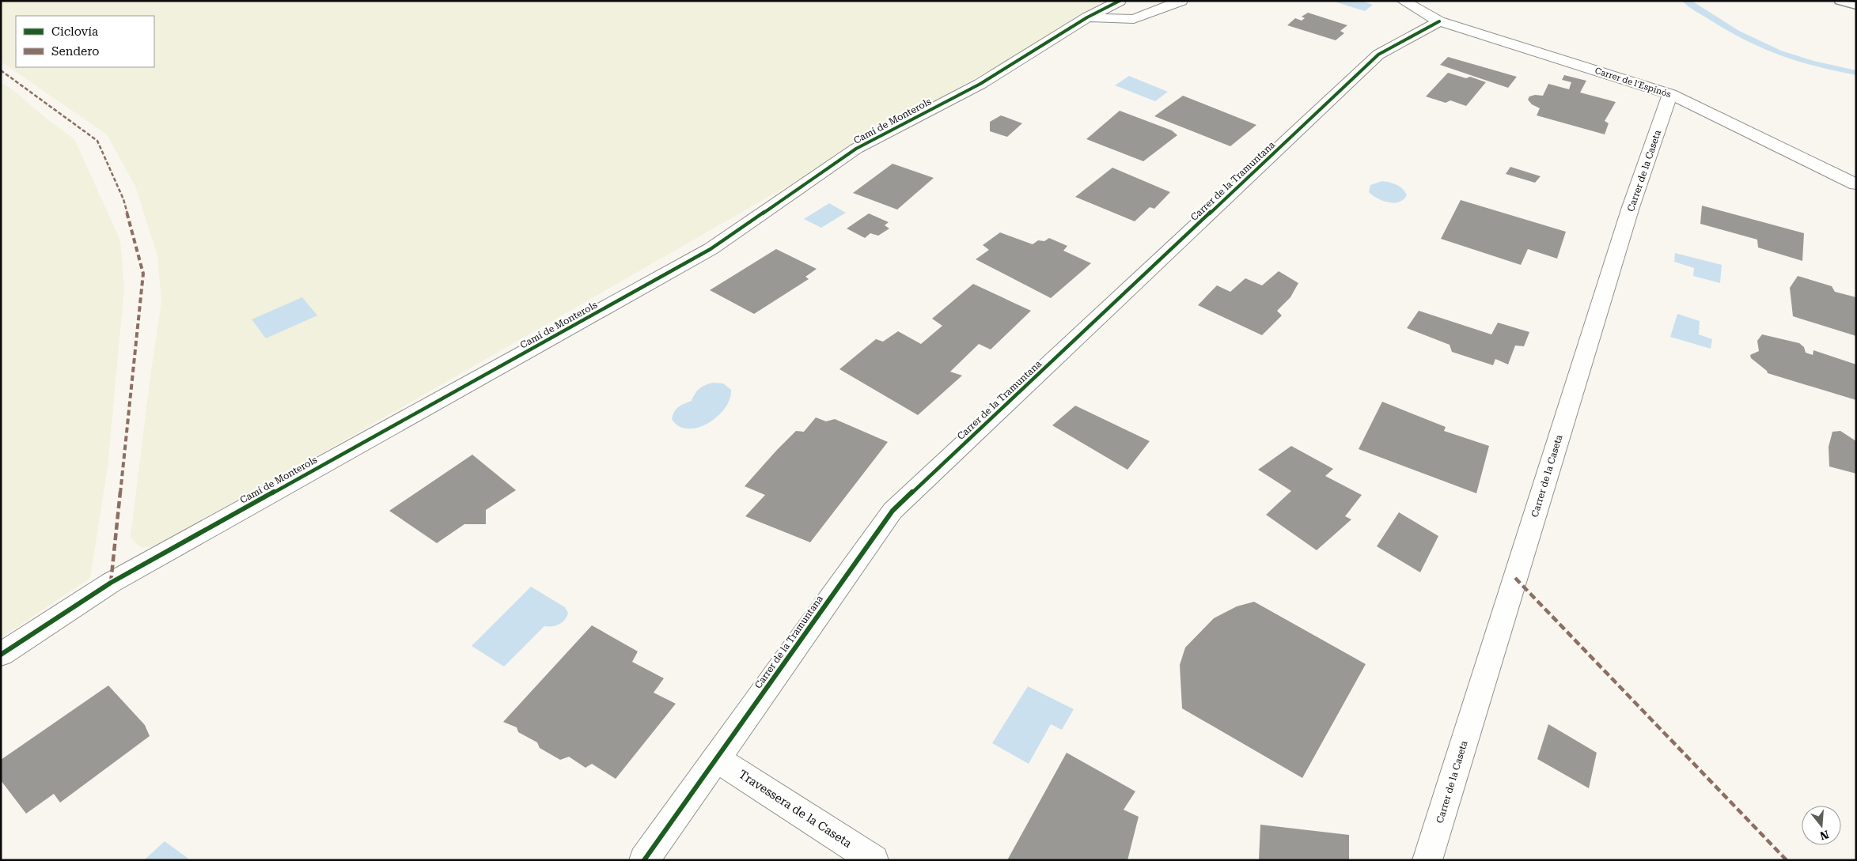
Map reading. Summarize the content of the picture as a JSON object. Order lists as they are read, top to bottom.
{
  "streets": {
    "street": [
      "Carrer de l'Espinós",
      "Camí de Monterols",
      "Carrer de la Caseta",
      "Carrer de la Tramuntana",
      "Travessera de la Caseta"
    ]
  },
  "crossings": [
    ["Carrer de l'Espinós", "Carrer de la Caseta"],
    ["Carrer de l'Espinós", "Carrer de la Tramuntana"],
    ["Carrer de la Tramuntana", "Travessera de la Caseta"]
  ],
  "legend": ["Ciclovía", "Sendero"],
  "north": "bottom"
}
